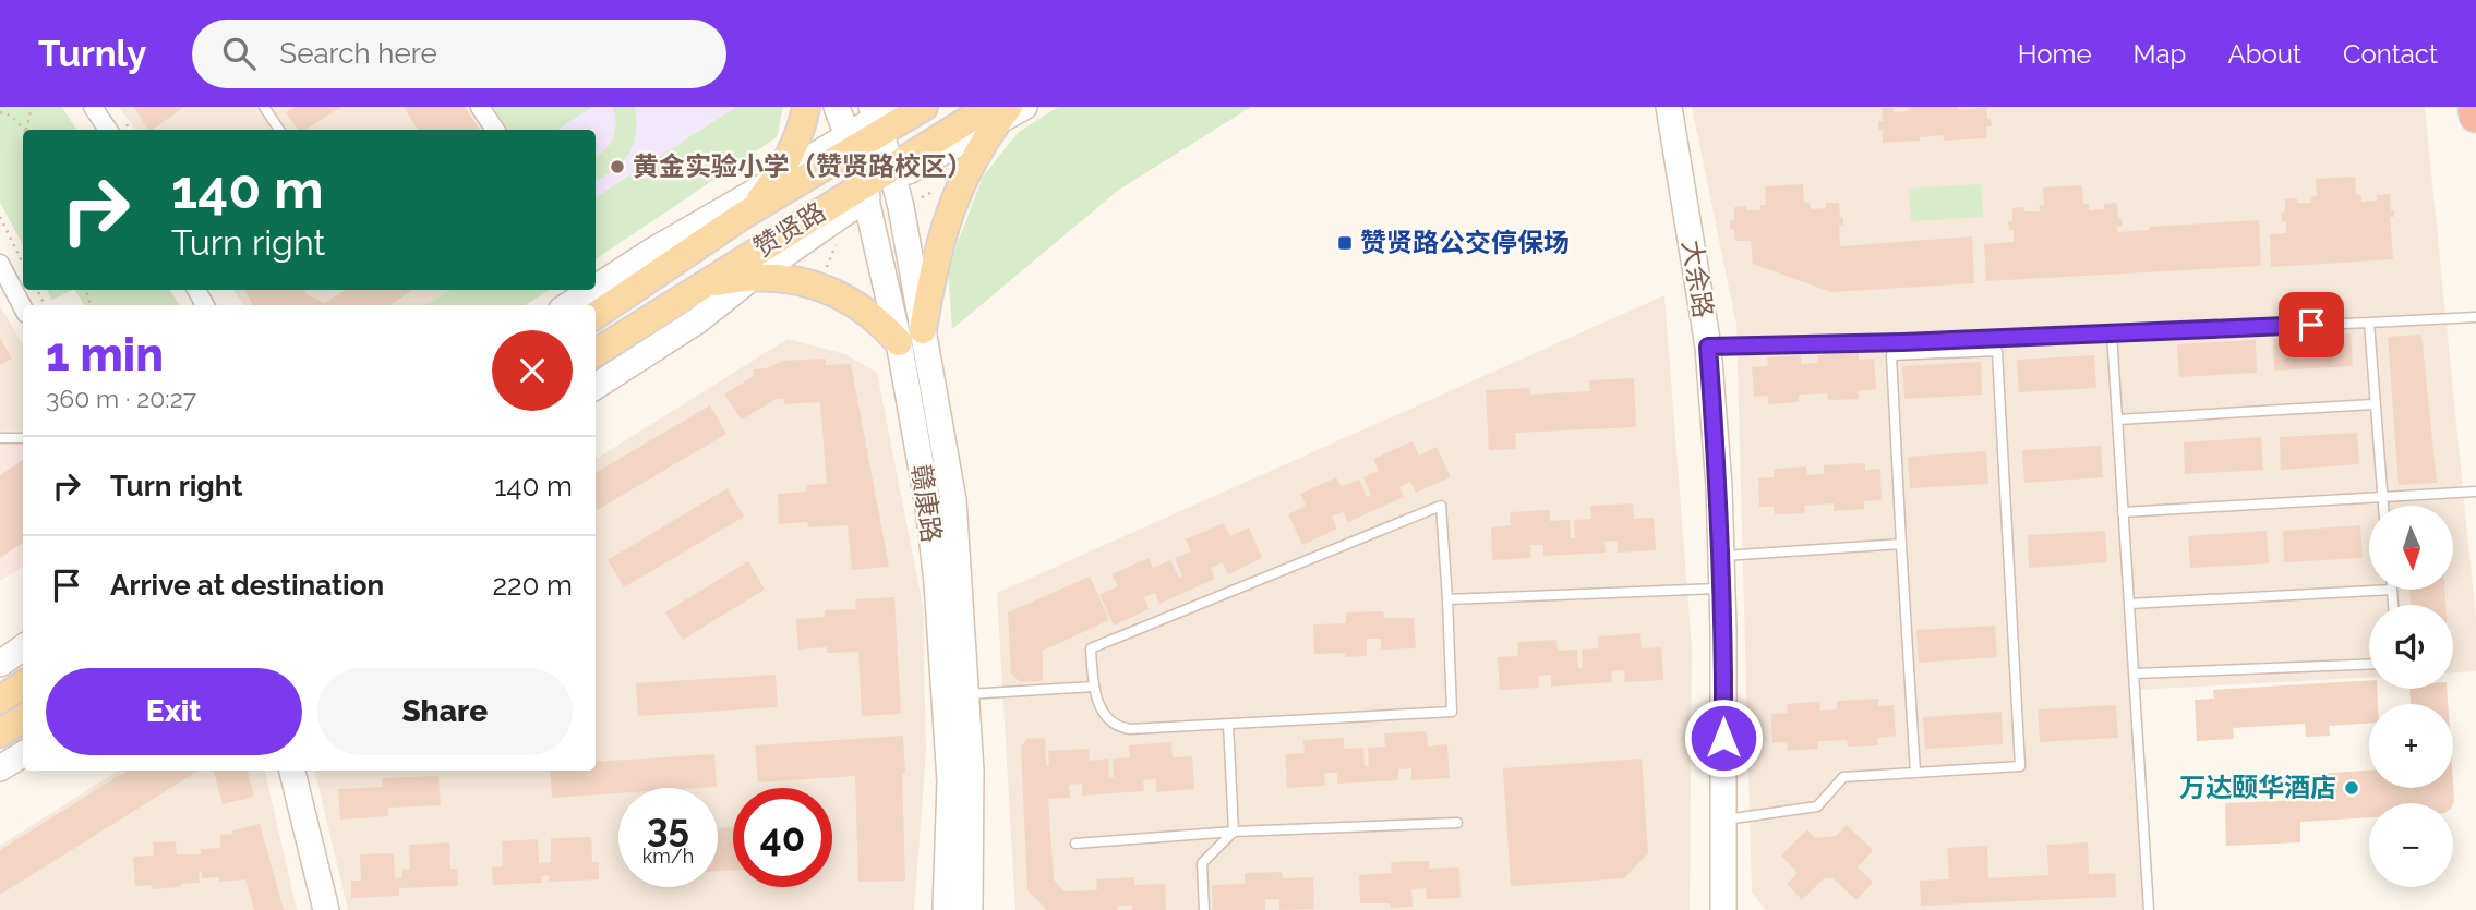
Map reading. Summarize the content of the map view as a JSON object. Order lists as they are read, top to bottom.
{
  "streets": {
    "main road": ["赞贤路"],
    "street": ["大余路", "赣康路"]
  },
  "crossings": [
    ["赞贤路", "赣康路"]
  ],
  "places": {
    "other": ["黄金实验小学（赞贤路校区）", "万达颐华酒店"],
    "transit": ["赞贤路公交停保场"]
  },
  "north": "bottom",
  "page": {
    "header": "Turnly",
    "search": "Search here",
    "nav": [
      "Home",
      "Map",
      "About",
      "Contact"
    ],
    "turn": ["140 m", "Turn right"],
    "heading": ["1 min", "360 m · 20:27"],
    "list": [
      {
        "name": "Turn right",
        "value": "140 m"
      },
      {
        "name": "Arrive at destination",
        "value": "220 m"
      }
    ],
    "map_buttons": ["+", "−"],
    "buttons": ["Exit", "Share"],
    "speed": "35 km/h",
    "limit": "40"
  }
}
